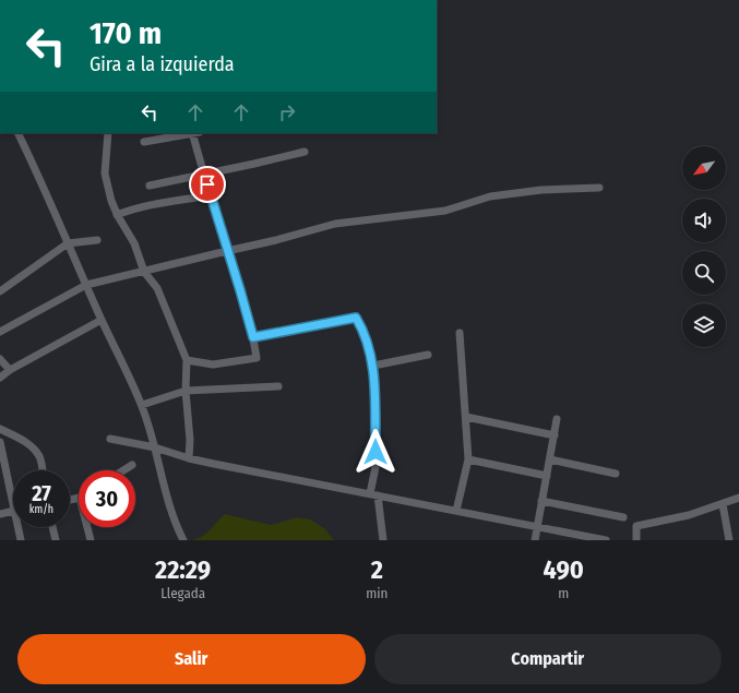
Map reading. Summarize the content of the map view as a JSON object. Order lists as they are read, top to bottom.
{
  "north": "bottom left",
  "page": {
    "turn": ["170 m", "Gira a la izquierda"],
    "speed": "27 km/h",
    "limit": "30",
    "eta": [
      "22:29",
      "Llegada",
      "2",
      "min",
      "490",
      "m"
    ],
    "buttons": ["Salir", "Compartir"]
  }
}
